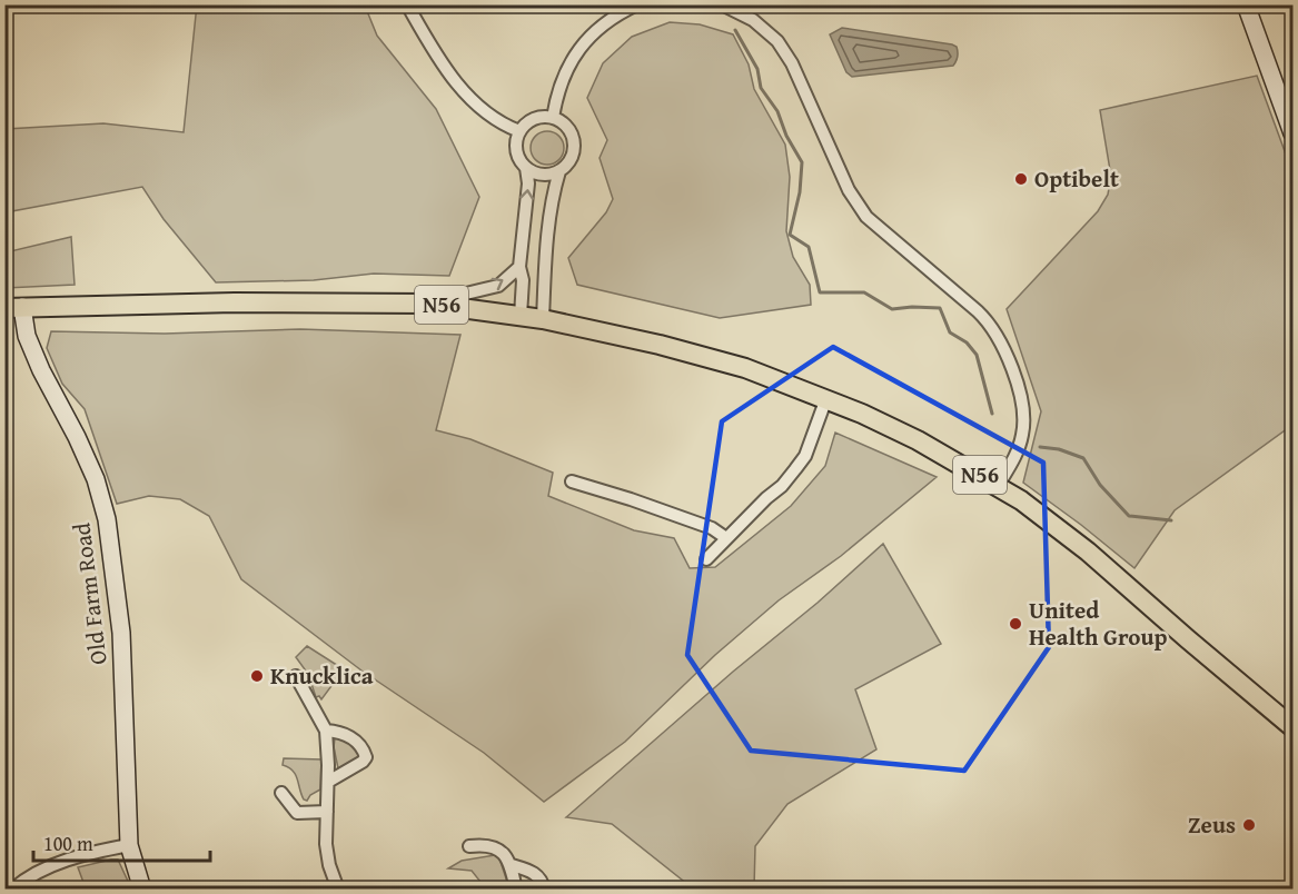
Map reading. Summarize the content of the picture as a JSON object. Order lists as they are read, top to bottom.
{
  "streets": {
    "main road": ["N56"],
    "street": ["Old Farm Road"]
  },
  "crossings": [
    ["N56", "Old Farm Road"]
  ],
  "places": [
    "Optibelt",
    "United Health Group",
    "Knucklica",
    "Zeus"
  ],
  "scale_bar": "100 m"
}
